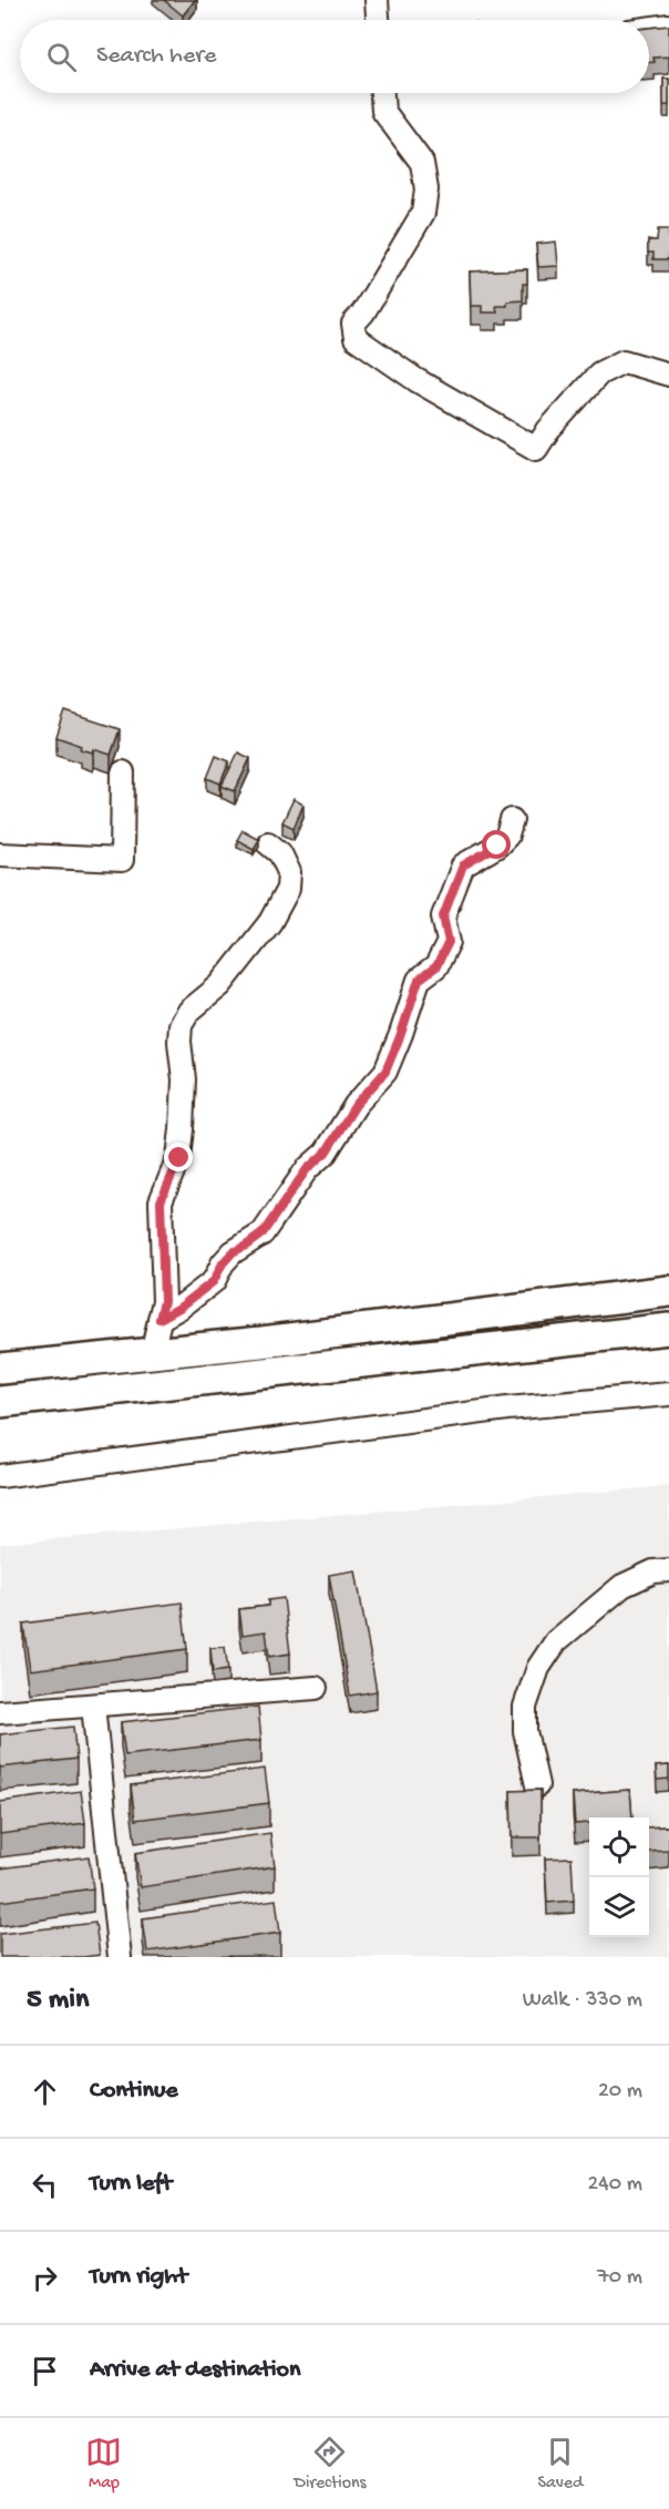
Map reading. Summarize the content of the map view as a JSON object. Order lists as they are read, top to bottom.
{
  "page": {
    "search": "Search here",
    "heading": ["5 min", "Walk · 330 m"],
    "list": [
      ["Continue", "20 m"],
      ["Turn left", "240 m"],
      ["Turn right", "70 m"],
      "Arrive at destination"
    ],
    "nav": ["Map", "Directions", "Saved"]
  }
}
